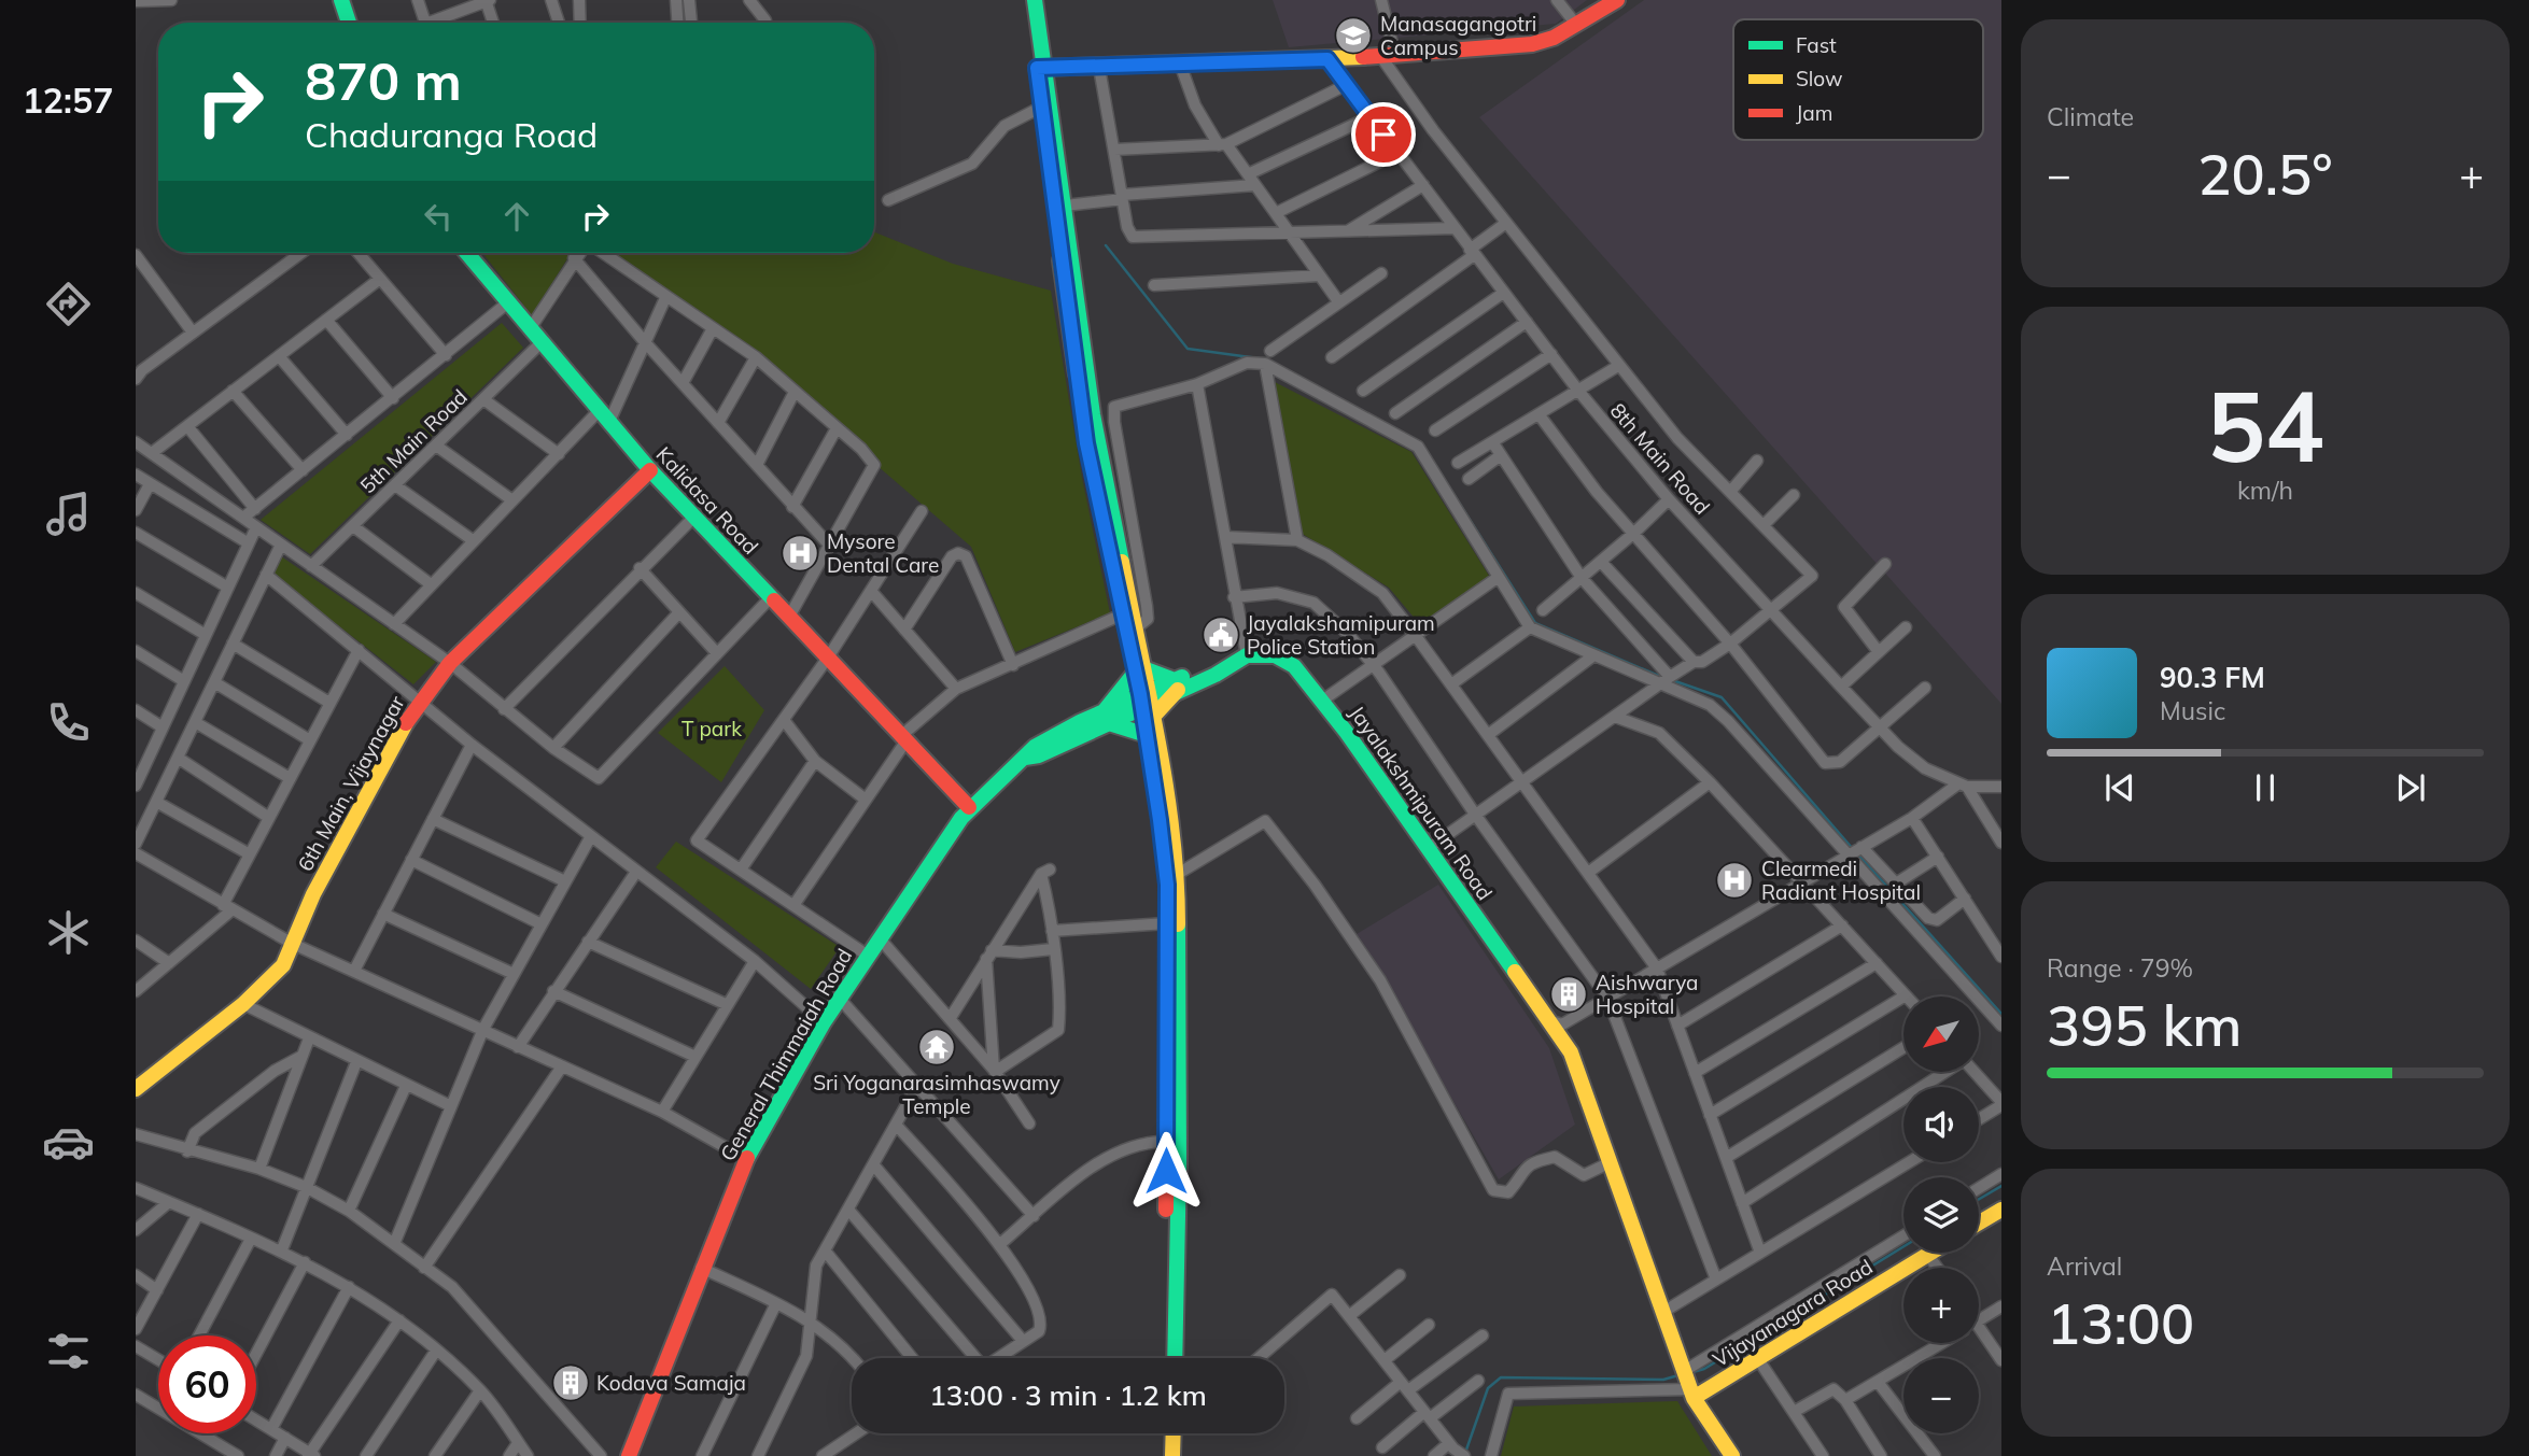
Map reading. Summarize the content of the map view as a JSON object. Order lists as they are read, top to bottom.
{
  "streets": {
    "street": [
      "5th Main Road",
      "8th Main Road",
      "Kalidasa Road",
      "6th Main, Vijaynagar",
      "Jayalakshmipuram Road",
      "General Thimmaiah Road",
      "Vijayanagara Road"
    ]
  },
  "crossings": [
    ["5th Main Road", "Kalidasa Road"],
    ["Kalidasa Road", "6th Main, Vijaynagar"],
    ["Kalidasa Road", "General Thimmaiah Road"],
    ["Jayalakshmipuram Road", "Vijayanagara Road"]
  ],
  "parks": ["T park"],
  "places": {
    "school or university": ["Manasagangotri Campus"],
    "hospital": ["Mysore Dental Care", "Clearmedi Radiant Hospital"],
    "public building": ["Jayalakshamipuram Police Station"],
    "building": ["Aishwarya Hospital", "Kodava Samaja"],
    "temple": ["Sri Yoganarasimhaswamy Temple"]
  },
  "legend": ["Fast", "Slow", "Jam"],
  "north": "bottom left",
  "page": {
    "tabs": "12:57",
    "tile": [
      "Climate",
      ["54", "km/h"],
      ["Range · 79%", "395 km"],
      ["Arrival", "13:00"]
    ],
    "turn": ["870 m", "Chaduranga Road"],
    "heat": ["−", "20.5°", "+"],
    "song": ["90.3 FM", "Music"],
    "map_buttons": ["+", "−"],
    "limit": "60",
    "trip": "13:00 · 3 min · 1.2 km"
  }
}
